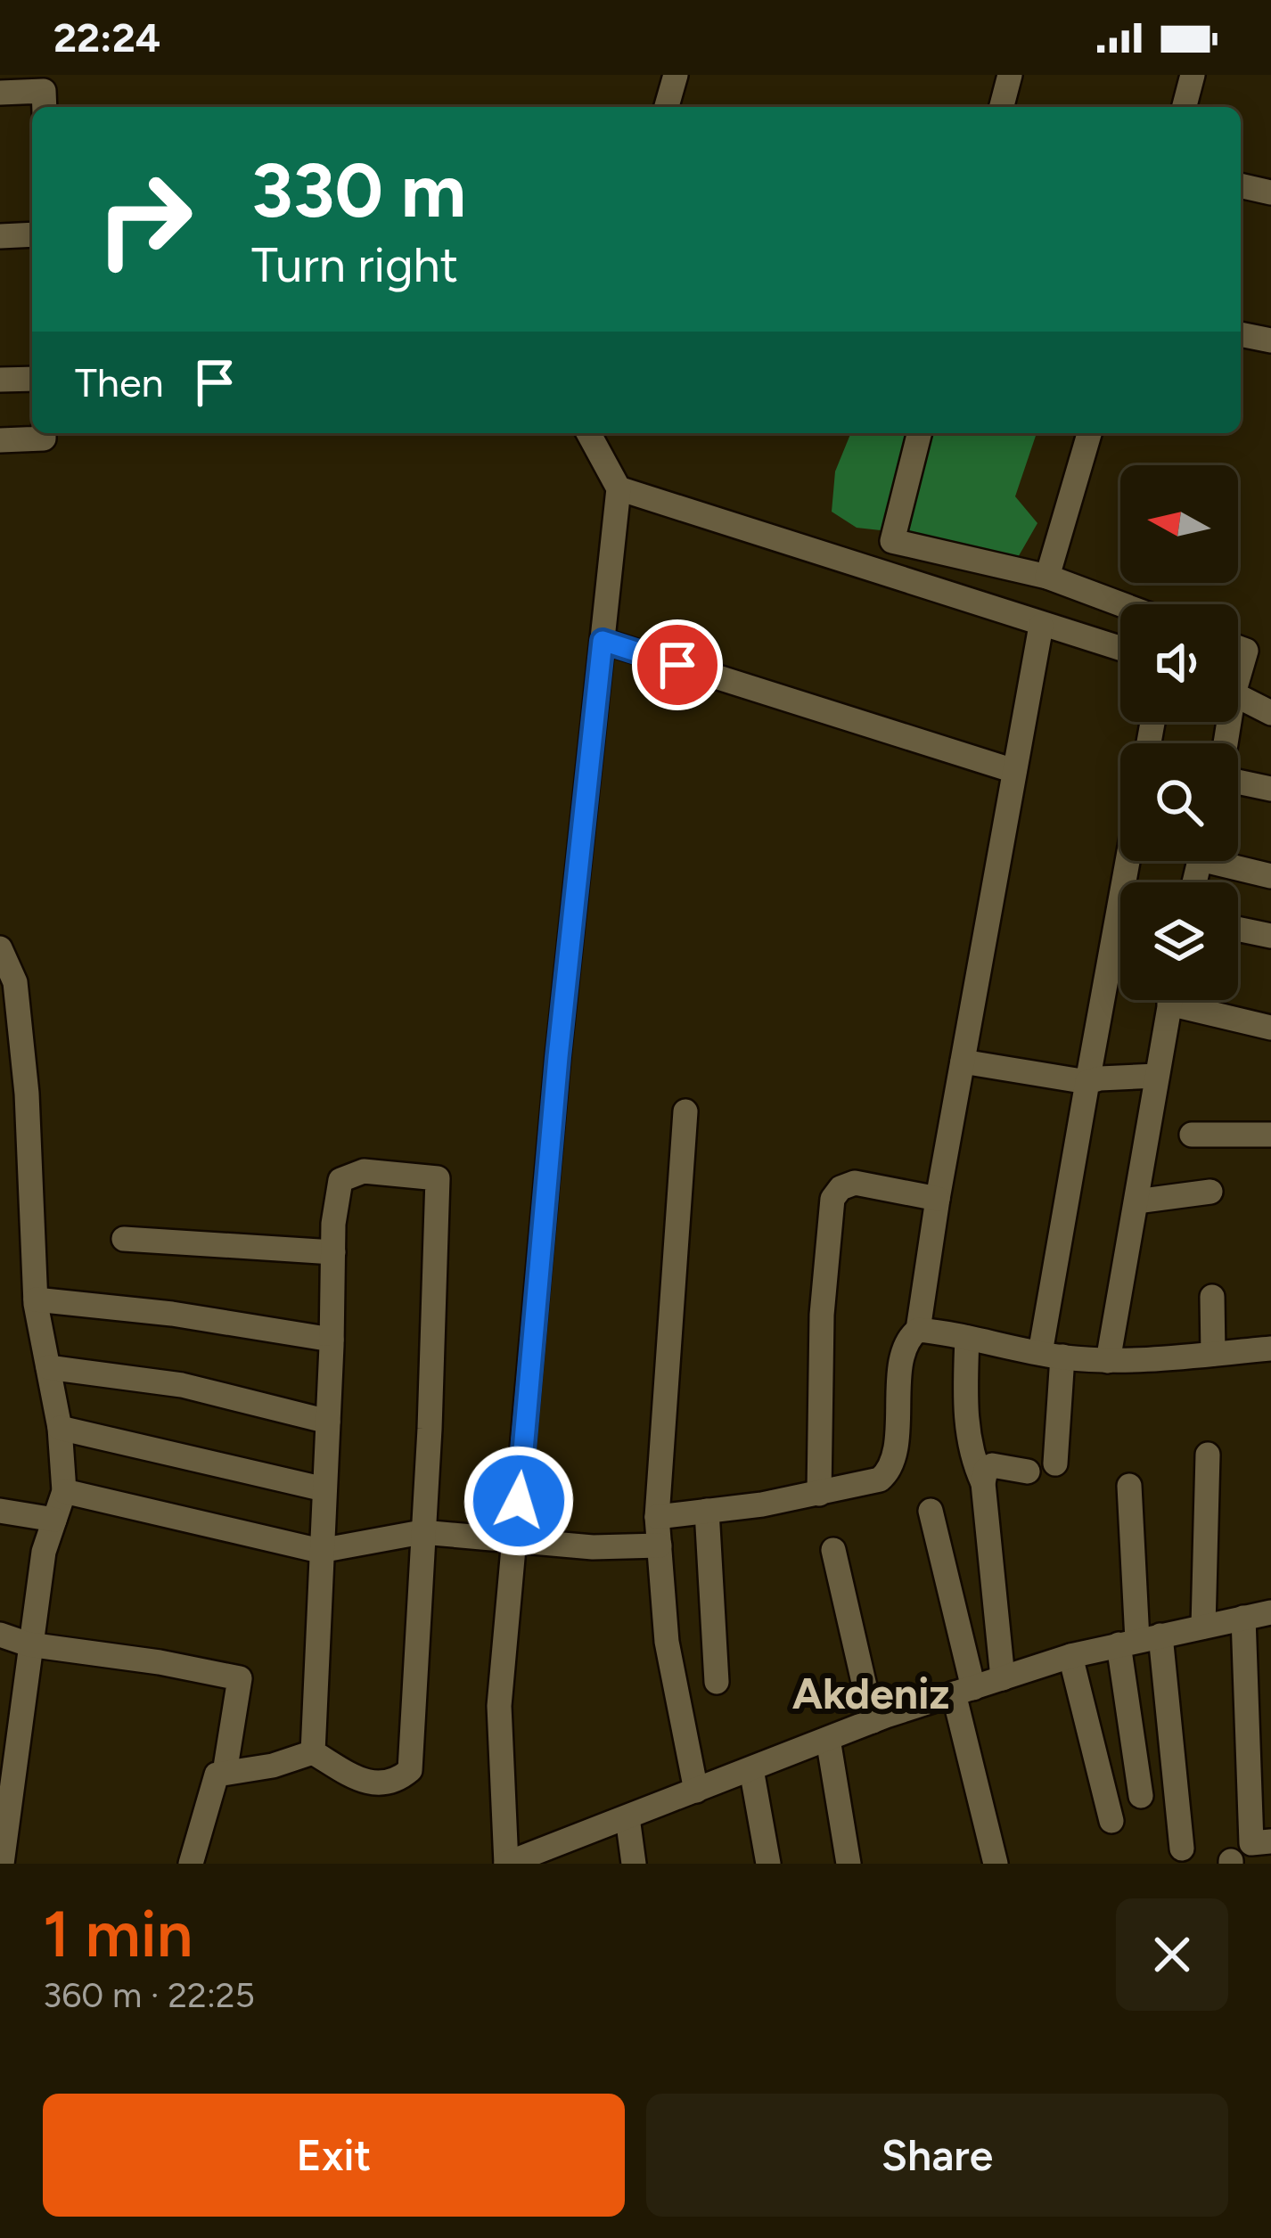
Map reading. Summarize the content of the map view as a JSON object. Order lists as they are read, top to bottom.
{
  "districts": ["Akdeniz"],
  "north": "left",
  "page": {
    "status": "22:24",
    "turn": ["330 m", "Turn right"],
    "then": "Then",
    "heading": ["1 min", "360 m · 22:25"],
    "buttons": ["Exit", "Share"]
  }
}
